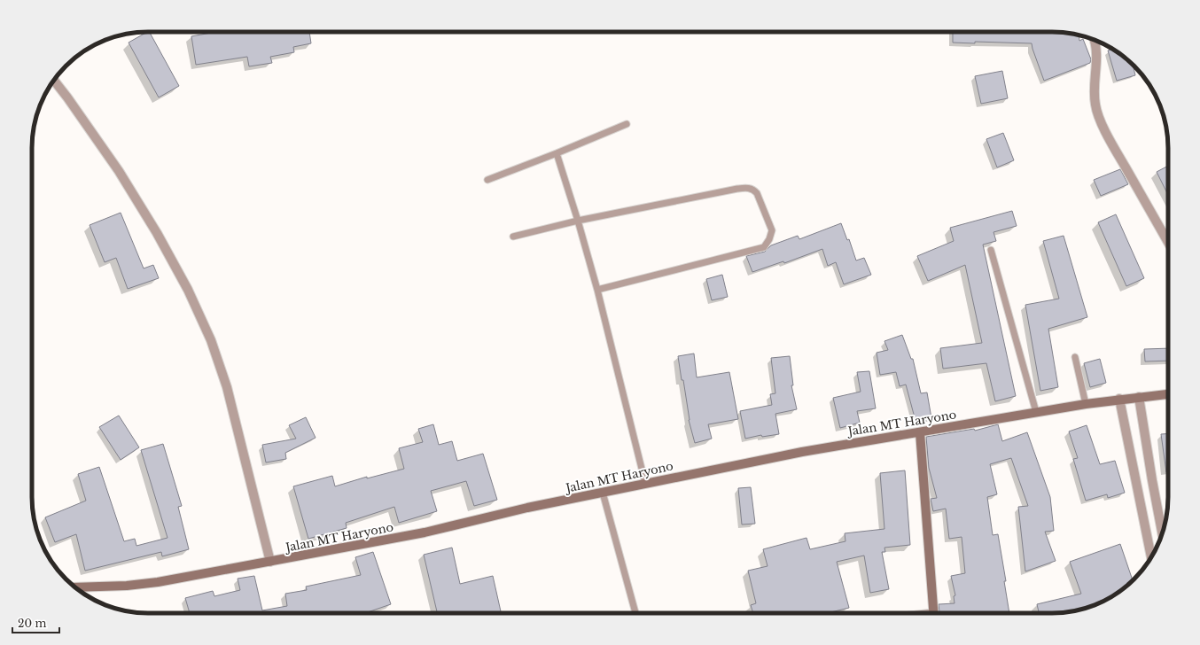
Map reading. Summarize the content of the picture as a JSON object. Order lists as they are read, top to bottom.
{
  "streets": {
    "main road": ["Jalan MT Haryono"]
  },
  "scale_bar": "20 m"
}
